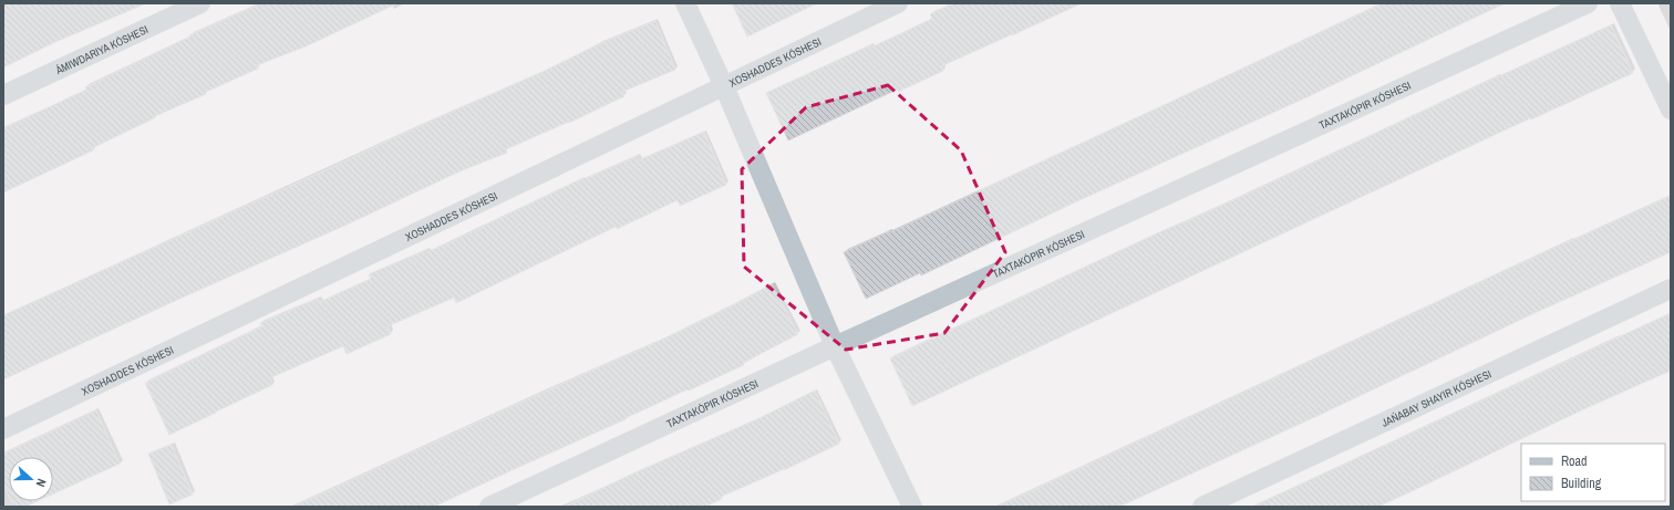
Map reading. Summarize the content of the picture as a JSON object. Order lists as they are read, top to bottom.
{
  "streets": {
    "street": ["XOSHADDES KÓSHESI", "TAXTAKÓPIR KÓSHESI"]
  },
  "legend": ["Road", "Building"],
  "north": "right"
}
